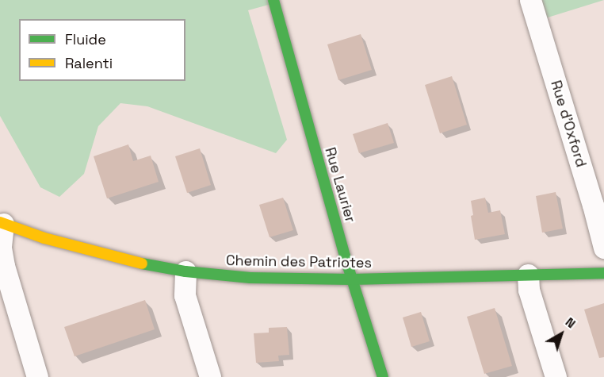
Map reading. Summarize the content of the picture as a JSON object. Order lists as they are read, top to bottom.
{
  "streets": {
    "main road": ["Rue Laurier", "Chemin des Patriotes"],
    "street": ["Rue d'Oxford"]
  },
  "crossings": [
    ["Rue Laurier", "Chemin des Patriotes"]
  ],
  "legend": ["Fluide", "Ralenti"],
  "north": "top right"
}
